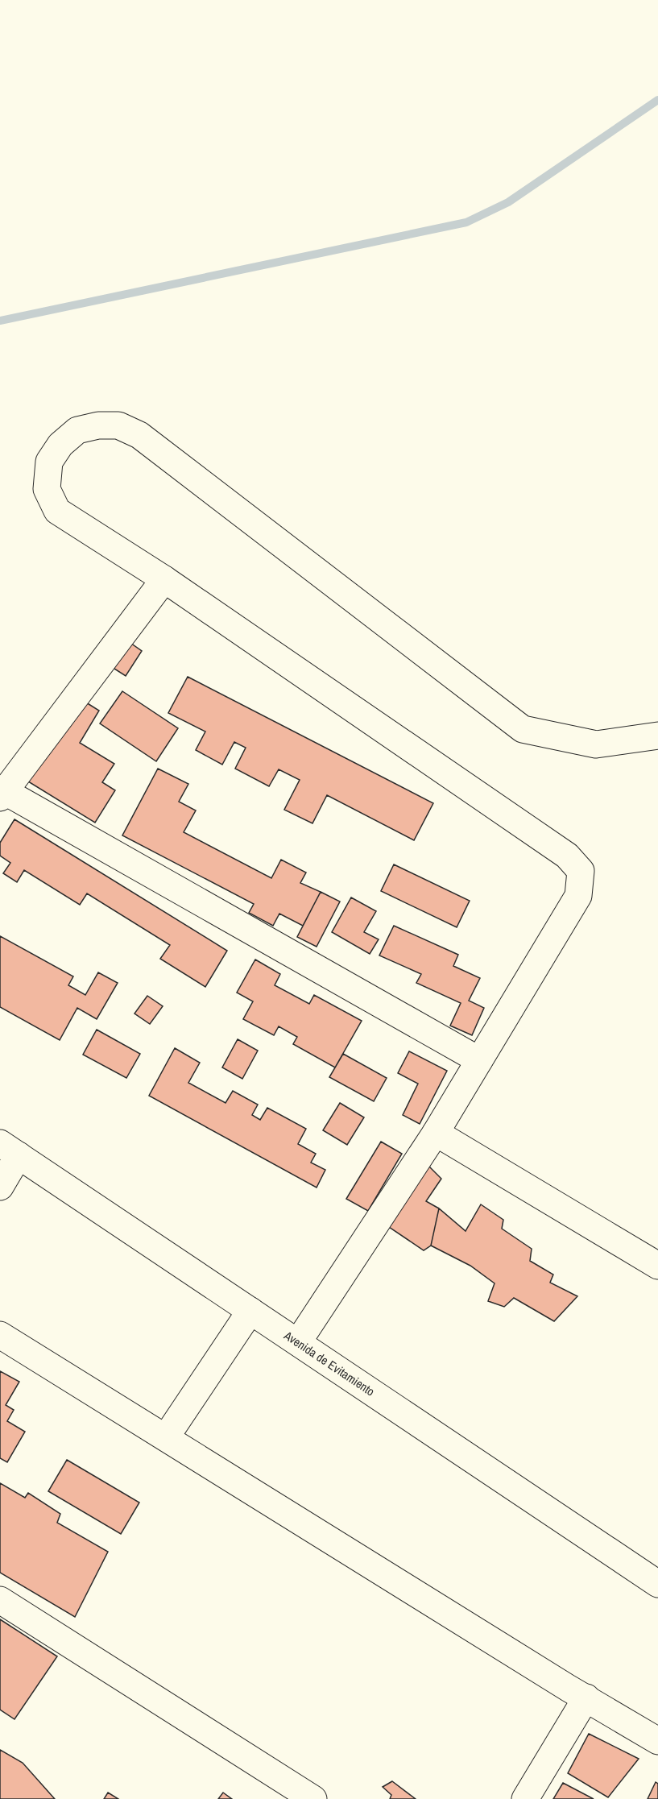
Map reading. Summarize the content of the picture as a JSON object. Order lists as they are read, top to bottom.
{
  "streets": {
    "street": ["Avenida de Evitamiento"]
  }
}
